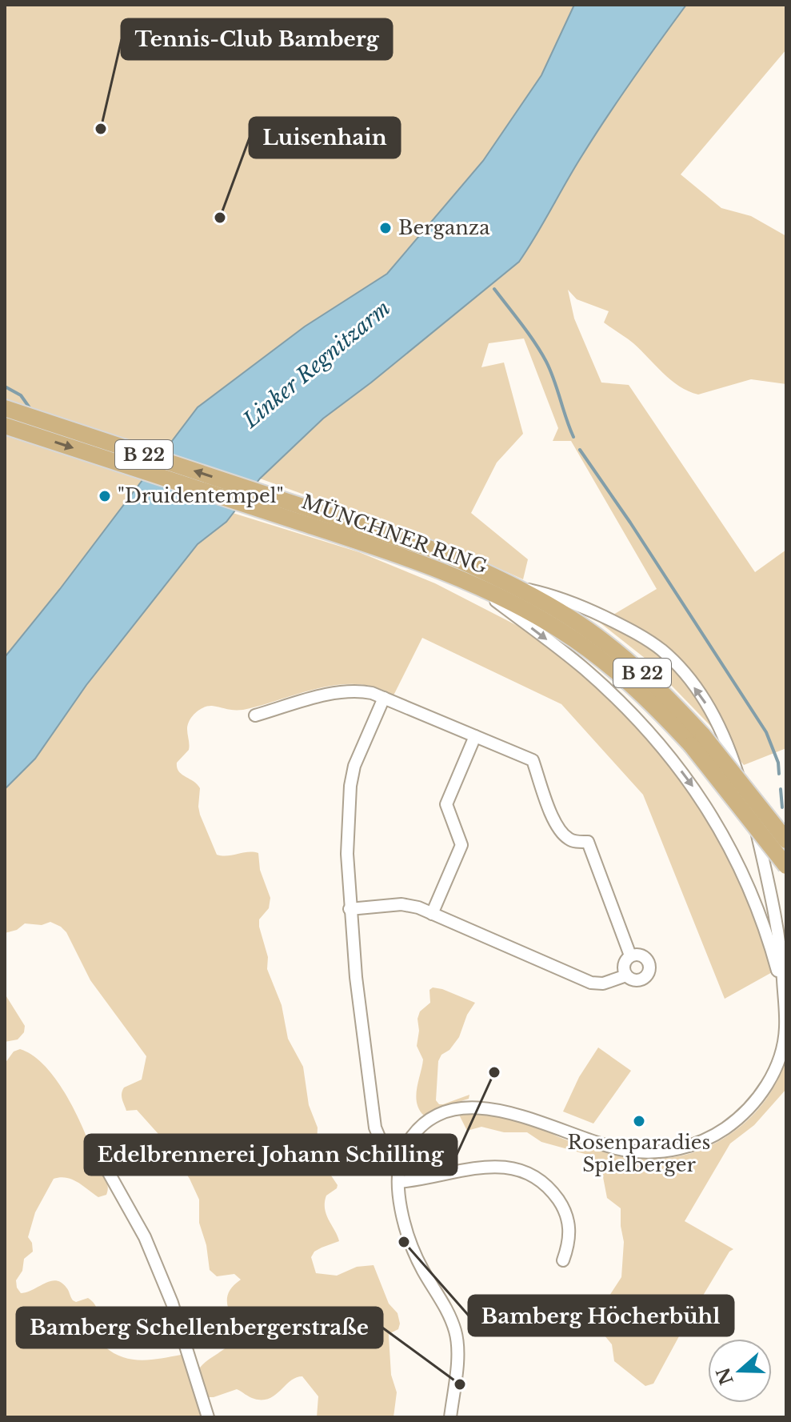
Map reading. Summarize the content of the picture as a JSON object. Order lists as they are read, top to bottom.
{
  "streets": {
    "main road": ["B 22", "MÜNCHNER RING"]
  },
  "water": ["Linker Regnitzarm"],
  "places": [
    "Tennis-Club Bamberg",
    "Luisenhain",
    "Berganza",
    "\"Druidentempel\"",
    "Edelbrennerei Johann Schilling",
    "Rosenparadies Spielberger",
    "Bamberg Höcherbühl",
    "Bamberg Schellenbergerstraße"
  ],
  "north": "left"
}
